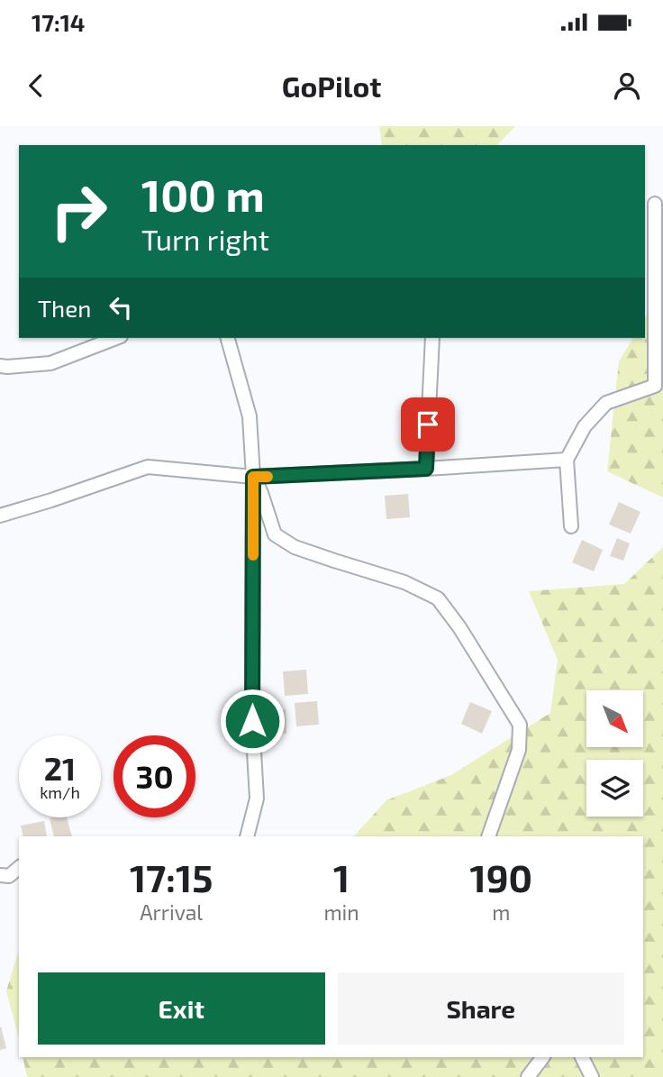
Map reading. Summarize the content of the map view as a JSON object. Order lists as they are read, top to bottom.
{
  "north": "bottom right",
  "page": {
    "status": "17:14",
    "header": "GoPilot",
    "turn": ["100 m", "Turn right"],
    "then": "Then",
    "speed": "21 km/h",
    "limit": "30",
    "eta": [
      "17:15",
      "Arrival",
      "1",
      "min",
      "190",
      "m"
    ],
    "buttons": ["Exit", "Share"]
  }
}
